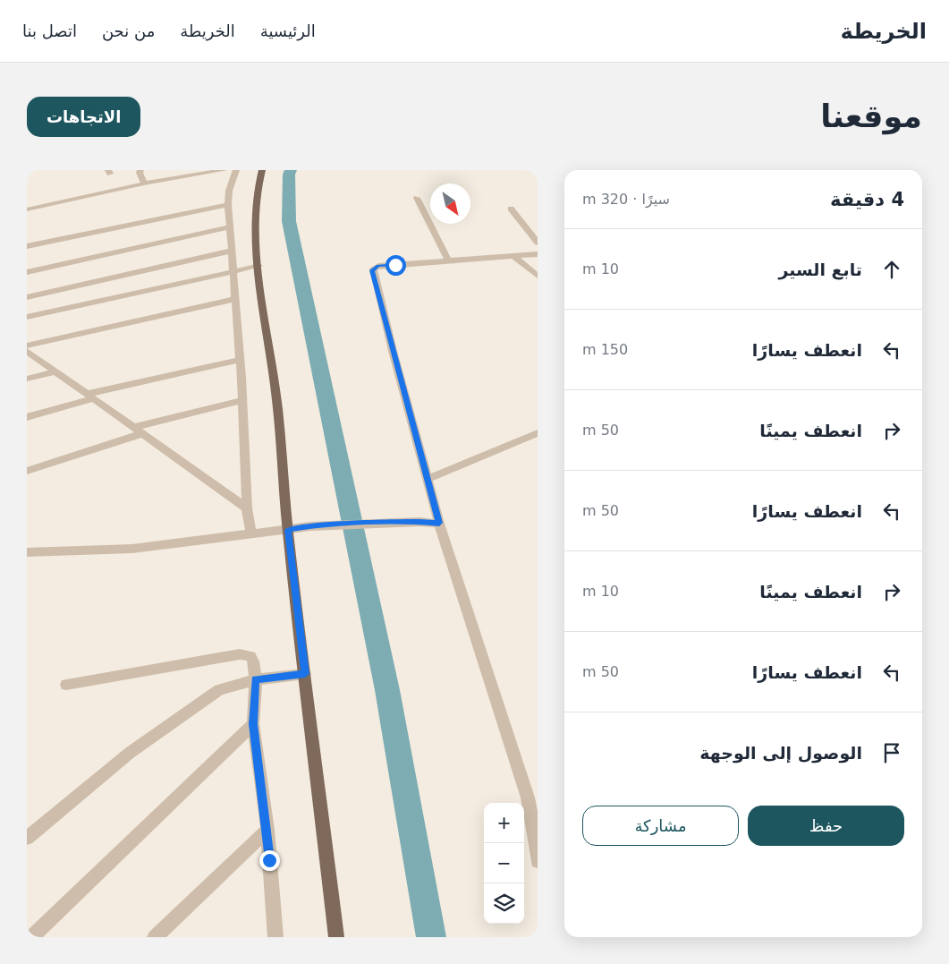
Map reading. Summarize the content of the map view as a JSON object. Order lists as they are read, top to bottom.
{
  "north": "bottom right",
  "page": {
    "header": "الخريطة",
    "nav": [
      "الرئيسية",
      "الخريطة",
      "من نحن",
      "اتصل بنا"
    ],
    "buttons": [
      "الاتجاهات",
      ["حفظ", "مشاركة"]
    ],
    "title": "موقعنا",
    "heading": ["4 دقيقة", "سيرًا · 320 m"],
    "list": [
      ["تابع السير", "10 m"],
      ["انعطف يسارًا", "150 m"],
      ["انعطف يمينًا", "50 m"],
      ["انعطف يسارًا", "50 m"],
      ["انعطف يمينًا", "10 m"],
      ["انعطف يسارًا", "50 m"],
      "الوصول إلى الوجهة"
    ],
    "map_buttons": ["+", "−"]
  }
}
